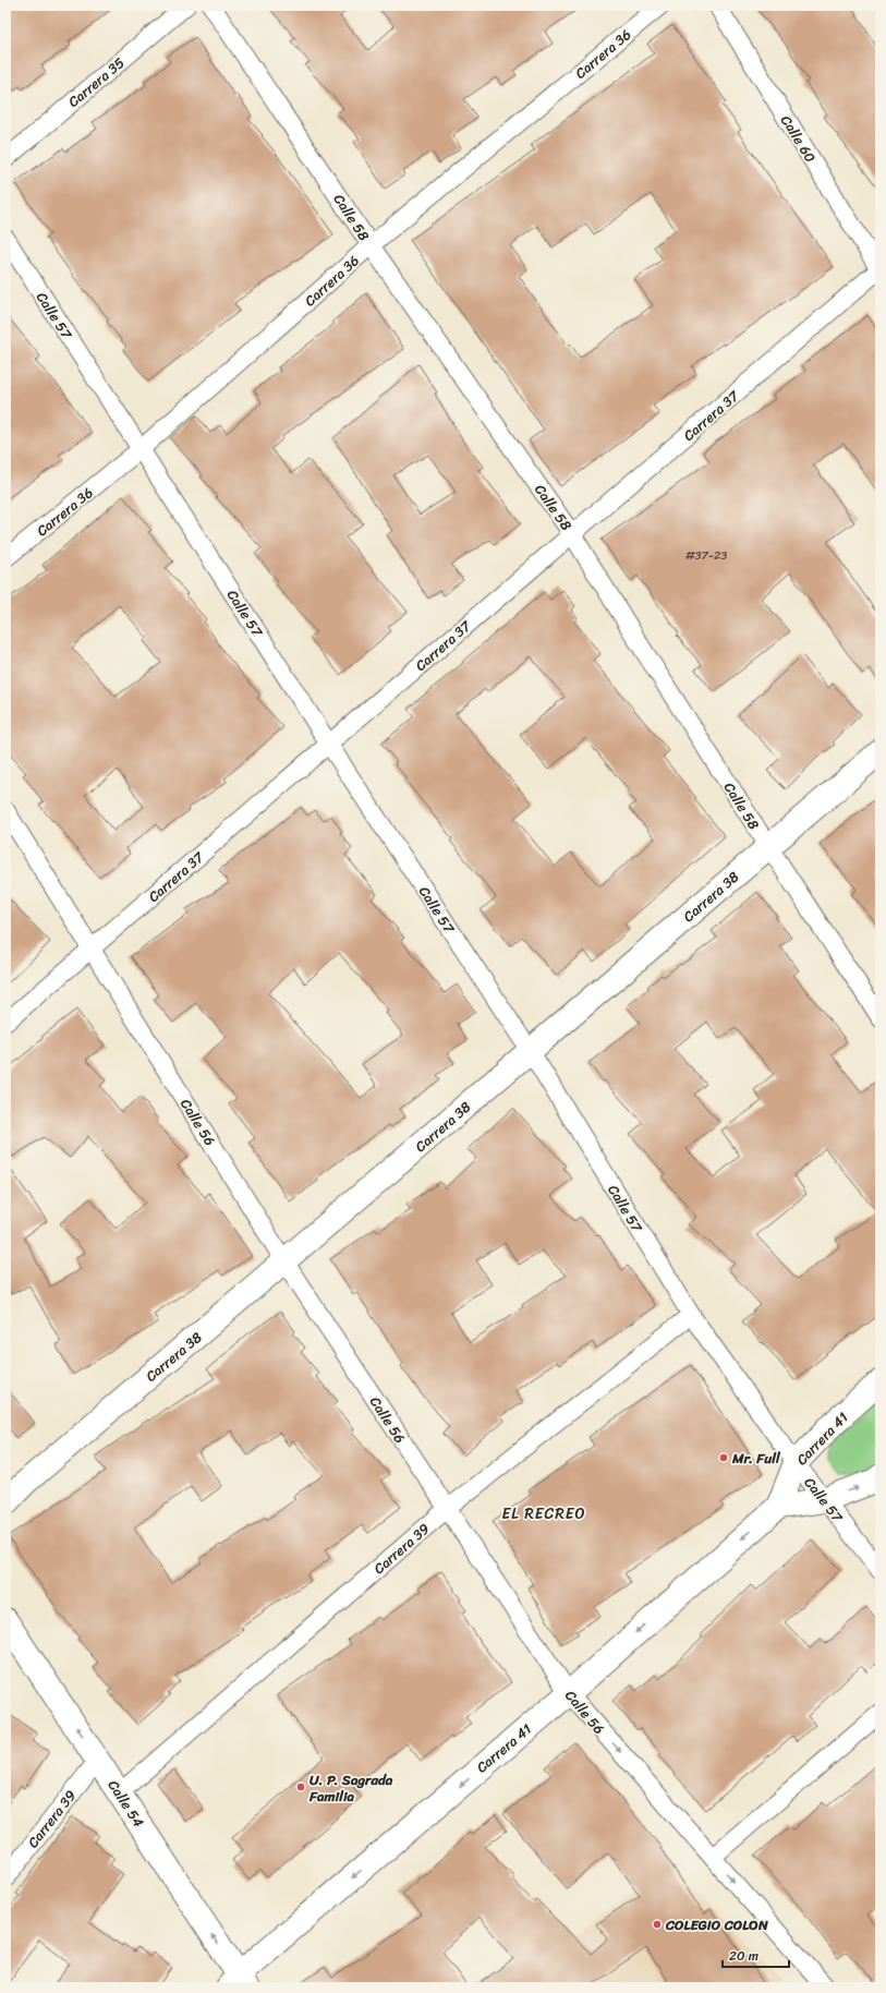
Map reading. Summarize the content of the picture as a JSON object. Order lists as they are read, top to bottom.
{
  "streets": {
    "street": [
      "Carrera 36",
      "Carrera 35",
      "Calle 60",
      "Calle 58",
      "Calle 57",
      "Carrera 37",
      "Carrera 38",
      "Calle 56",
      "Carrera 41",
      "Carrera 39",
      "Calle 54"
    ]
  },
  "crossings": [
    ["Carrera 36", "Calle 58"],
    ["Carrera 36", "Calle 57"],
    ["Calle 60", "Carrera 37"],
    ["Calle 58", "Carrera 37"],
    ["Calle 58", "Carrera 38"],
    ["Calle 57", "Carrera 37"],
    ["Calle 57", "Carrera 38"],
    ["Calle 57", "Carrera 41"],
    ["Calle 57", "Carrera 39"],
    ["Carrera 37", "Calle 56"],
    ["Carrera 38", "Calle 56"],
    ["Calle 56", "Carrera 41"],
    ["Calle 56", "Carrera 39"],
    ["Carrera 41", "Calle 54"],
    ["Carrera 39", "Calle 54"]
  ],
  "one_way": ["Carrera 41", "Calle 54"],
  "districts": ["EL RECREO"],
  "places": ["Mr. Full", "U. P. Sagrada Familia", "COLEGIO COLON"],
  "house_numbers": ["#37-23"],
  "scale_bar": "20 m"
}
